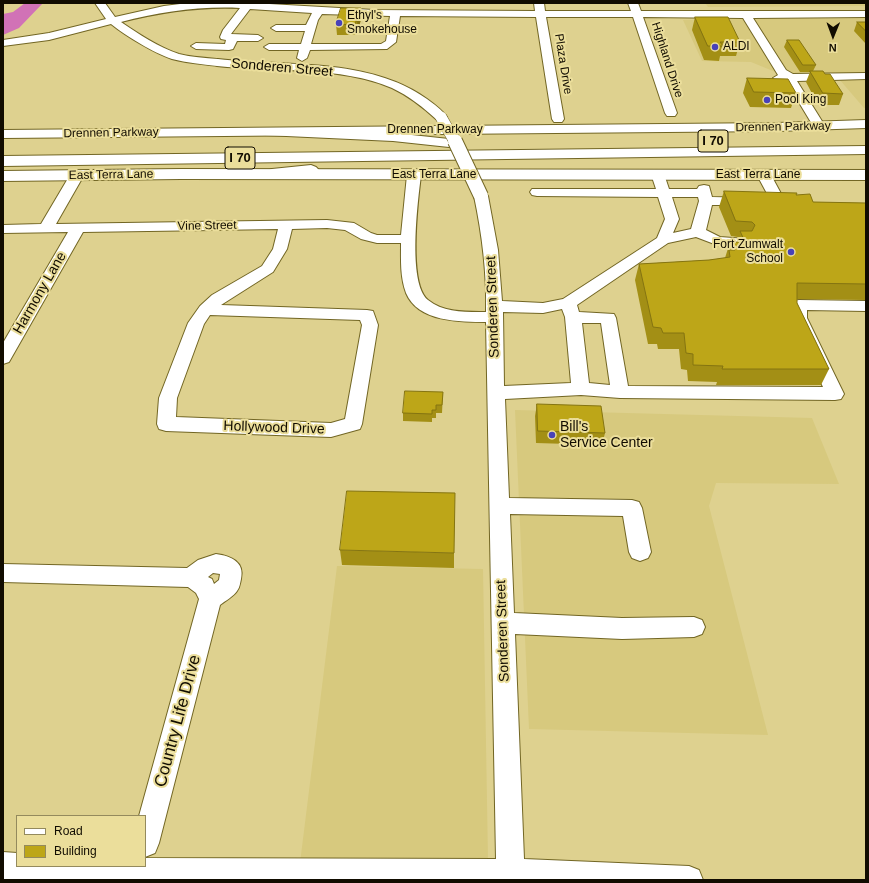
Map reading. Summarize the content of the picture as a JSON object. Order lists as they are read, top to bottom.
{
  "streets": {
    "main road": ["Drennen Parkway", "I 70", "East Terra Lane"],
    "street": [
      "Highland Drive",
      "Plaza Drive",
      "Sonderen Street",
      "Vine Street",
      "Harmony Lane",
      "Hollywood Drive",
      "Country Life Drive"
    ]
  },
  "crossings": [
    ["Vine Street", "Harmony Lane"],
    ["Vine Street", "Hollywood Drive"]
  ],
  "places": [
    "Ethyl's Smokehouse",
    "ALDI",
    "Pool King",
    "Fort Zumwalt School",
    "Bill's Service Center"
  ],
  "legend": ["Road", "Building"],
  "north": "bottom"
}
